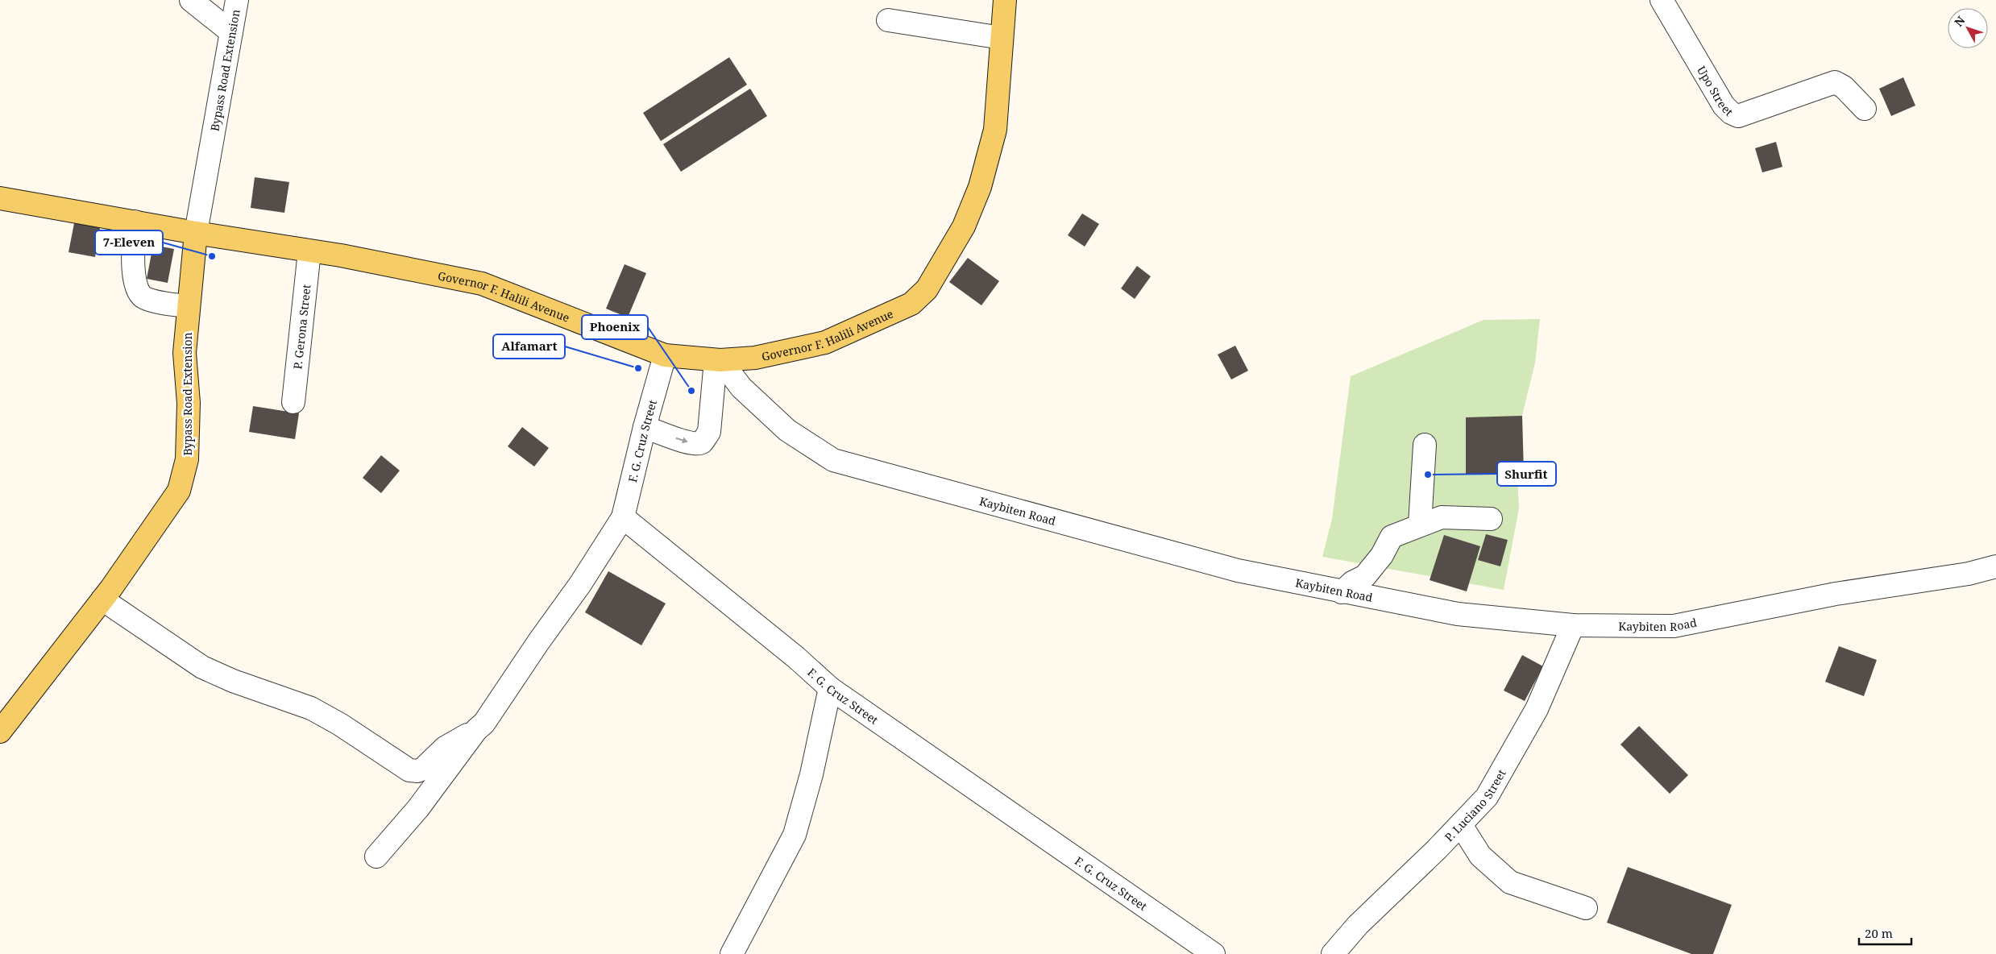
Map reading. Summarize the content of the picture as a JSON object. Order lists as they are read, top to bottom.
{
  "streets": {
    "main road": ["Bypass Road Extension", "Governor F. Halili Avenue"],
    "street": [
      "Upo Street",
      "P. Gerona Street",
      "F. G. Cruz Street",
      "Kaybiten Road",
      "P. Luciano Street"
    ]
  },
  "crossings": [
    ["Bypass Road Extension", "Governor F. Halili Avenue"],
    ["Governor F. Halili Avenue", "P. Gerona Street"],
    ["Governor F. Halili Avenue", "F. G. Cruz Street"],
    ["Governor F. Halili Avenue", "Kaybiten Road"],
    ["Kaybiten Road", "P. Luciano Street"]
  ],
  "places": [
    "7-Eleven",
    "Alfamart",
    "Phoenix",
    "Shurfit"
  ],
  "scale_bar": "20 m",
  "north": "top left"
}
